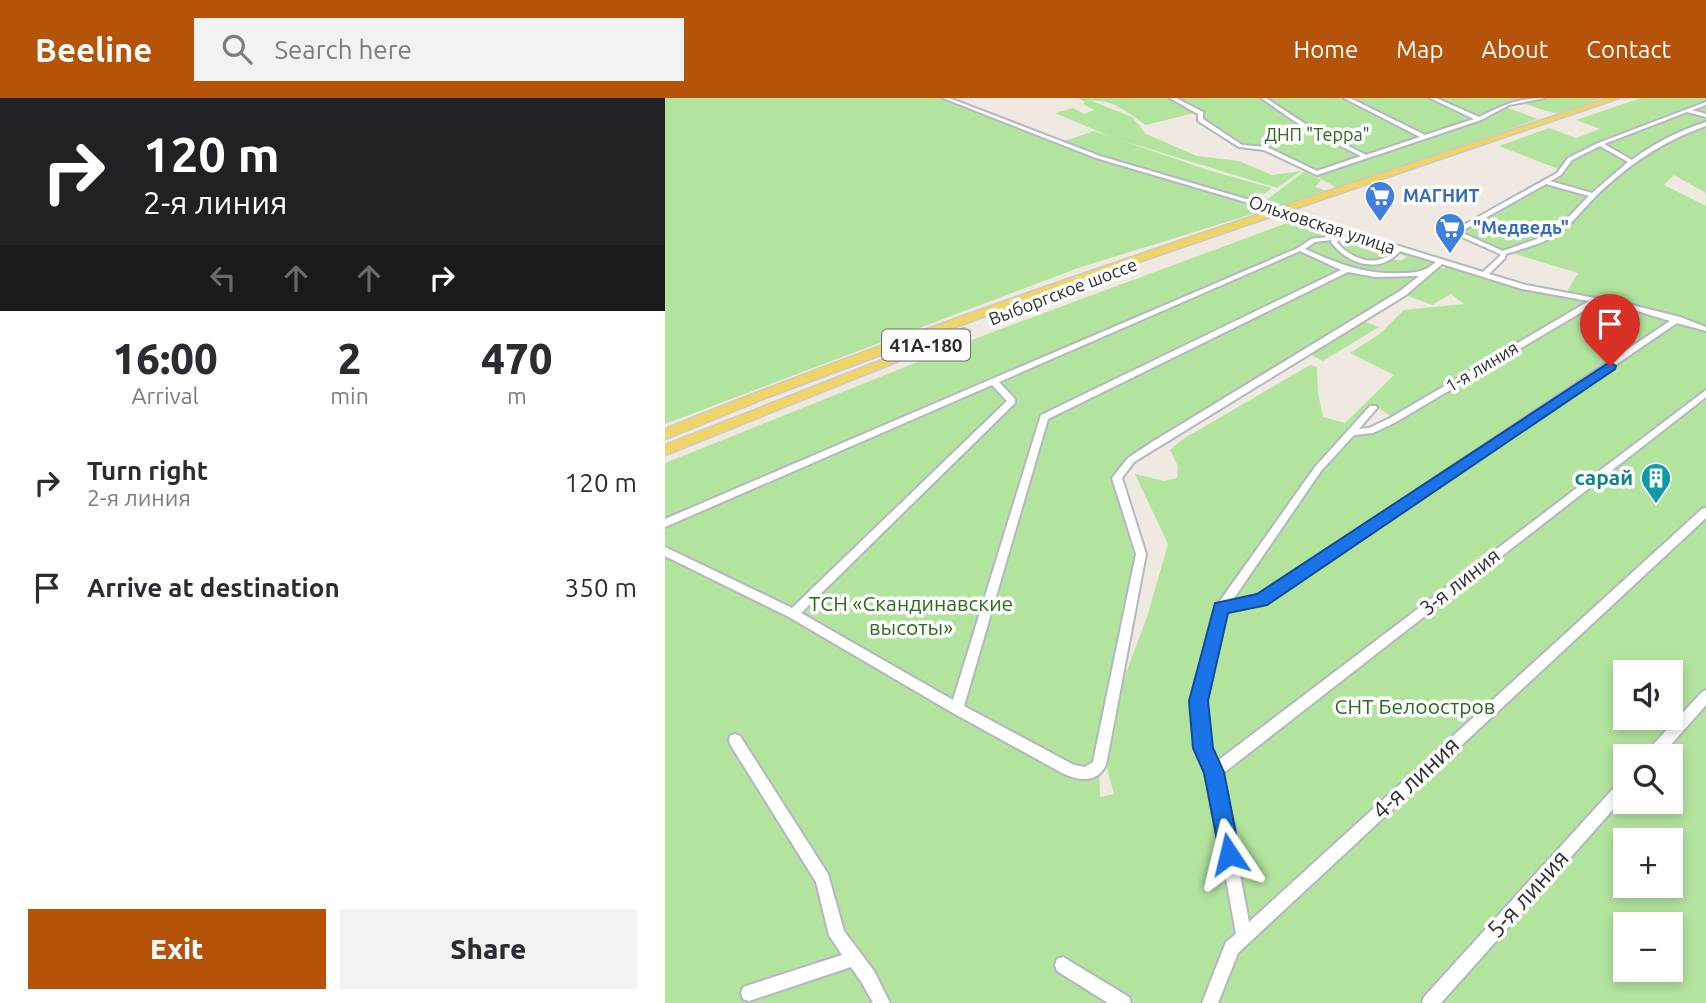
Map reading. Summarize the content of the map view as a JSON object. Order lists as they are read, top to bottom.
{
  "streets": {
    "main road": ["Выборгское шоссе", "41А-180"],
    "street": [
      "Ольховская улица",
      "1-я линия",
      "3-я линия",
      "4-я линия",
      "5-я линия"
    ]
  },
  "crossings": [
    ["Ольховская улица", "Выборгское шоссе"],
    ["Ольховская улица", "1-я линия"]
  ],
  "parks": ["ДНП \"Терра\"", "ТСН «Скандинавские высоты»", "СНТ Белоостров"],
  "places": {
    "supermarket": ["МАГНИТ", "\"Медведь\""],
    "building": ["сарай"]
  },
  "page": {
    "header": "Beeline",
    "search": "Search here",
    "nav": [
      "Home",
      "Map",
      "About",
      "Contact"
    ],
    "turn": ["120 m", "2-я линия"],
    "eta": [
      "16:00",
      "Arrival",
      "2",
      "min",
      "470",
      "m"
    ],
    "list": [
      {
        "name": "Turn right",
        "note": "2-я линия",
        "value": "120 m"
      },
      {
        "name": "Arrive at destination",
        "value": "350 m"
      }
    ],
    "map_buttons": ["+", "−"],
    "buttons": ["Exit", "Share"]
  }
}
